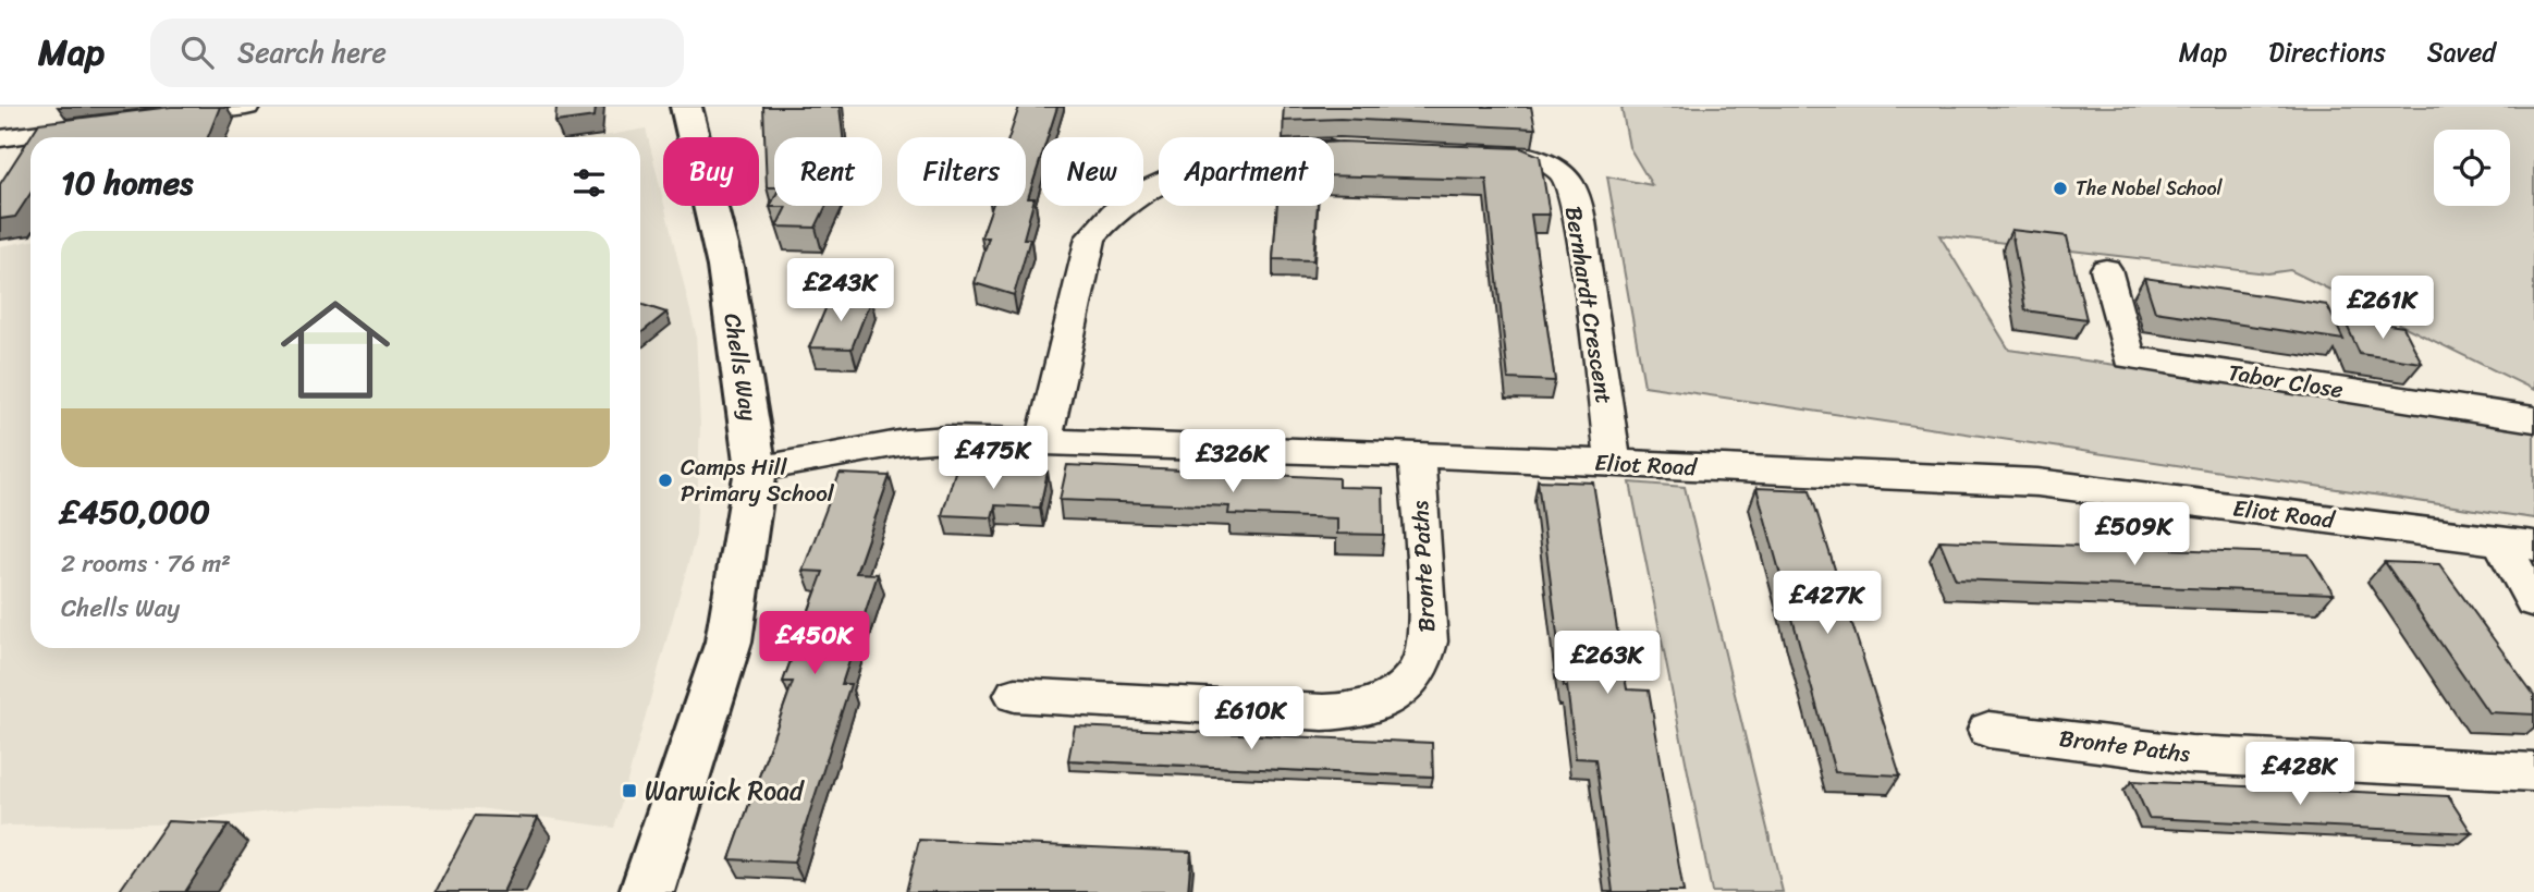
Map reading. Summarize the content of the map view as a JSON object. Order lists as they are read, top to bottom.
{
  "streets": {
    "street": [
      "Bernhardt Crescent",
      "Chells Way",
      "Tabor Close",
      "Eliot Road",
      "Bronte Paths"
    ]
  },
  "crossings": [
    ["Bernhardt Crescent", "Eliot Road"],
    ["Chells Way", "Eliot Road"],
    ["Eliot Road", "Bronte Paths"]
  ],
  "places": {
    "other": ["The Nobel School", "Camps Hill Primary School"],
    "transit": ["Warwick Road"]
  },
  "page": {
    "header": "Map",
    "search": "Search here",
    "nav": ["Map", "Directions", "Saved"],
    "chip": [
      "Buy",
      "Rent",
      "Filters",
      "New",
      "Apartment"
    ],
    "heading": "10 homes",
    "list": [
      {
        "name": "£450,000",
        "note": "2 rooms · 76 m² · Chells Way"
      }
    ],
    "price": [
      "£243K",
      "£261K",
      "£475K",
      "£326K",
      "£509K",
      "£427K",
      "£450K",
      "£263K",
      "£610K",
      "£428K"
    ]
  }
}
